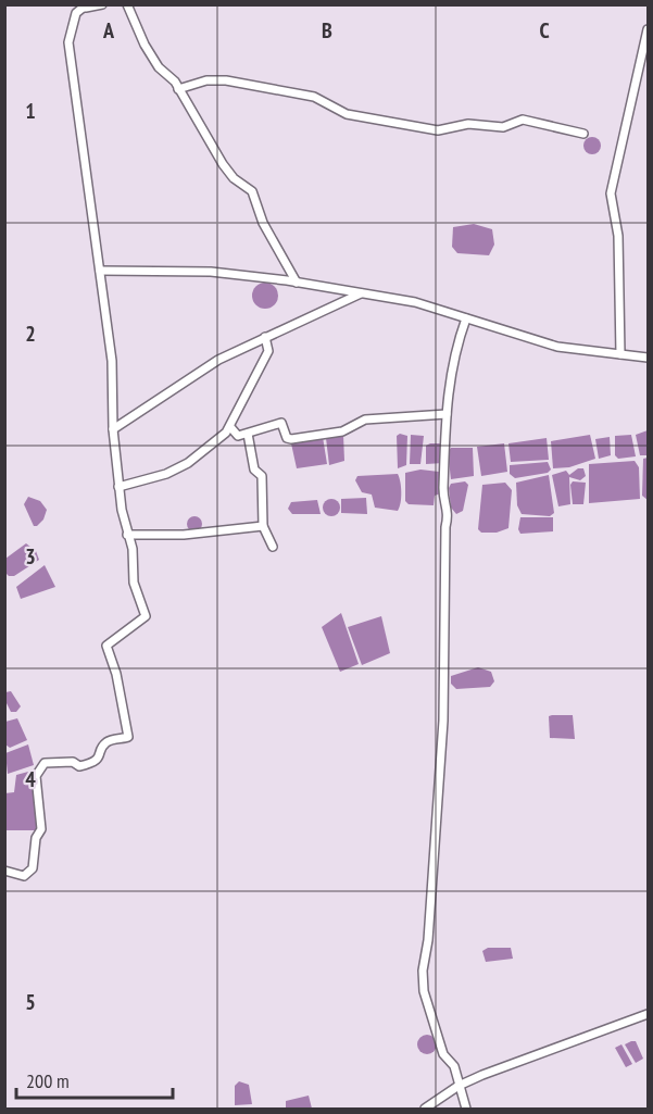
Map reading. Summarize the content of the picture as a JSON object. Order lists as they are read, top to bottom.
{
  "scale_bar": "200 m",
  "grid": {
    "columns": ["A", "B", "C"],
    "rows": [
      "1",
      "2",
      "3",
      "4",
      "5"
    ]
  }
}
